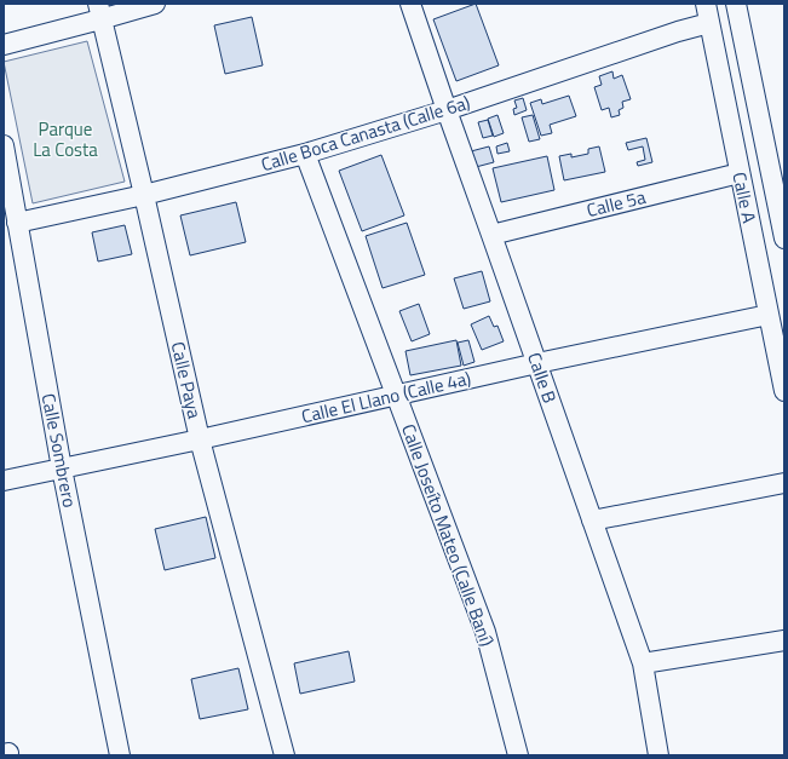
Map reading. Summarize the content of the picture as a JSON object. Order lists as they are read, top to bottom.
{
  "streets": {
    "street": [
      "Calle Boca Canasta (Calle 6a)",
      "Calle A",
      "Calle 5a",
      "Calle B",
      "Calle Paya",
      "Calle El Llano (Calle 4a)",
      "Calle Sombrero",
      "Calle Joseíto Mateo (Calle Baní)"
    ]
  },
  "crossings": [
    ["Calle Boca Canasta (Calle 6a)", "Calle A"],
    ["Calle Boca Canasta (Calle 6a)", "Calle B"],
    ["Calle Boca Canasta (Calle 6a)", "Calle Paya"],
    ["Calle Boca Canasta (Calle 6a)", "Calle Sombrero"],
    ["Calle Boca Canasta (Calle 6a)", "Calle Joseíto Mateo (Calle Baní)"],
    ["Calle A", "Calle 5a"],
    ["Calle A", "Calle El Llano (Calle 4a)"],
    ["Calle 5a", "Calle B"],
    ["Calle B", "Calle El Llano (Calle 4a)"],
    ["Calle Paya", "Calle El Llano (Calle 4a)"],
    ["Calle El Llano (Calle 4a)", "Calle Sombrero"],
    ["Calle El Llano (Calle 4a)", "Calle Joseíto Mateo (Calle Baní)"]
  ],
  "parks": ["Parque La Costa"]
}
